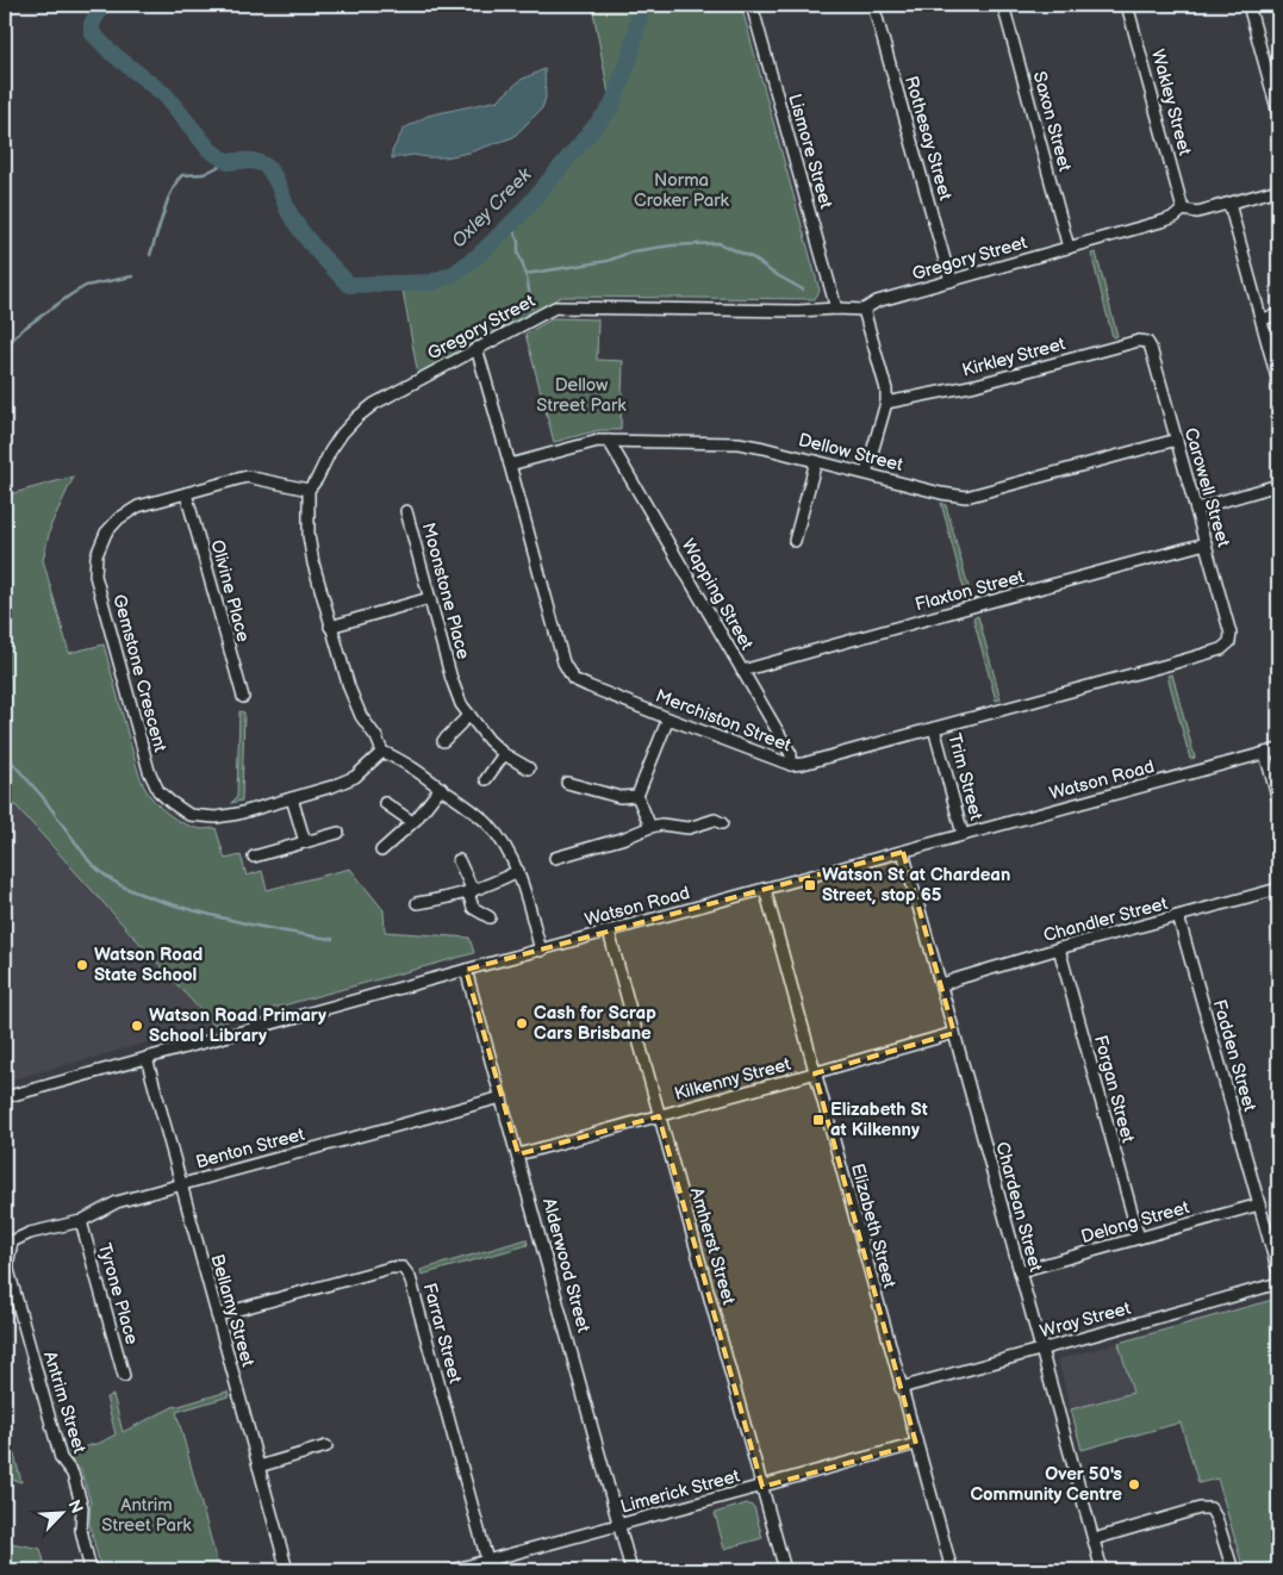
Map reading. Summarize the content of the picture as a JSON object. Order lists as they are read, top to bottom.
{
  "streets": {
    "street": [
      "Wakley Street",
      "Saxon Street",
      "Rothesay Street",
      "Lismore Street",
      "Gregory Street",
      "Kirkley Street",
      "Dellow Street",
      "Carowell Street",
      "Olivine Place",
      "Moonstone Place",
      "Flaxton Street",
      "Wapping Street",
      "Gemstone Crescent",
      "Merchiston Street",
      "Trim Street",
      "Watson Road",
      "Chandler Street",
      "Fadden Street",
      "Kilkenny Street",
      "Forgan Street",
      "Benton Street",
      "Chardean Street",
      "Delong Street",
      "Elizabeth Street",
      "Amherst Street",
      "Alderwood Street",
      "Tyrone Place",
      "Bellamy Street",
      "Wray Street",
      "Farrar Street",
      "Antrim Street",
      "Limerick Street"
    ]
  },
  "crossings": [
    ["Wakley Street", "Gregory Street"],
    ["Saxon Street", "Gregory Street"],
    ["Rothesay Street", "Gregory Street"],
    ["Lismore Street", "Gregory Street"],
    ["Gregory Street", "Gemstone Crescent"],
    ["Gregory Street", "Merchiston Street"],
    ["Kirkley Street", "Carowell Street"],
    ["Dellow Street", "Carowell Street"],
    ["Dellow Street", "Wapping Street"],
    ["Dellow Street", "Merchiston Street"],
    ["Carowell Street", "Flaxton Street"],
    ["Carowell Street", "Merchiston Street"],
    ["Olivine Place", "Gemstone Crescent"],
    ["Flaxton Street", "Wapping Street"],
    ["Wapping Street", "Merchiston Street"],
    ["Merchiston Street", "Trim Street"],
    ["Trim Street", "Watson Road"],
    ["Watson Road", "Chardean Street"],
    ["Watson Road", "Elizabeth Street"],
    ["Watson Road", "Amherst Street"],
    ["Watson Road", "Alderwood Street"],
    ["Watson Road", "Bellamy Street"],
    ["Chandler Street", "Fadden Street"],
    ["Chandler Street", "Forgan Street"],
    ["Chandler Street", "Chardean Street"],
    ["Fadden Street", "Delong Street"],
    ["Kilkenny Street", "Chardean Street"],
    ["Kilkenny Street", "Elizabeth Street"],
    ["Kilkenny Street", "Amherst Street"],
    ["Kilkenny Street", "Alderwood Street"],
    ["Forgan Street", "Delong Street"],
    ["Benton Street", "Alderwood Street"],
    ["Benton Street", "Tyrone Place"],
    ["Benton Street", "Bellamy Street"],
    ["Benton Street", "Antrim Street"],
    ["Chardean Street", "Delong Street"],
    ["Chardean Street", "Wray Street"],
    ["Elizabeth Street", "Wray Street"],
    ["Elizabeth Street", "Limerick Street"],
    ["Amherst Street", "Limerick Street"],
    ["Alderwood Street", "Limerick Street"],
    ["Bellamy Street", "Farrar Street"],
    ["Farrar Street", "Limerick Street"]
  ],
  "water": ["Oxley Creek"],
  "parks": ["Norma Croker Park", "Dellow Street Park", "Antrim Street Park"],
  "places": {
    "transit": ["Watson St at Chardean Street, stop 65", "Elizabeth St at Kilkenny"],
    "other": [
      "Watson Road State School",
      "Cash for Scrap Cars Brisbane",
      "Watson Road Primary School Library",
      "Over 50's Community Centre"
    ]
  },
  "north": "top right"
}
